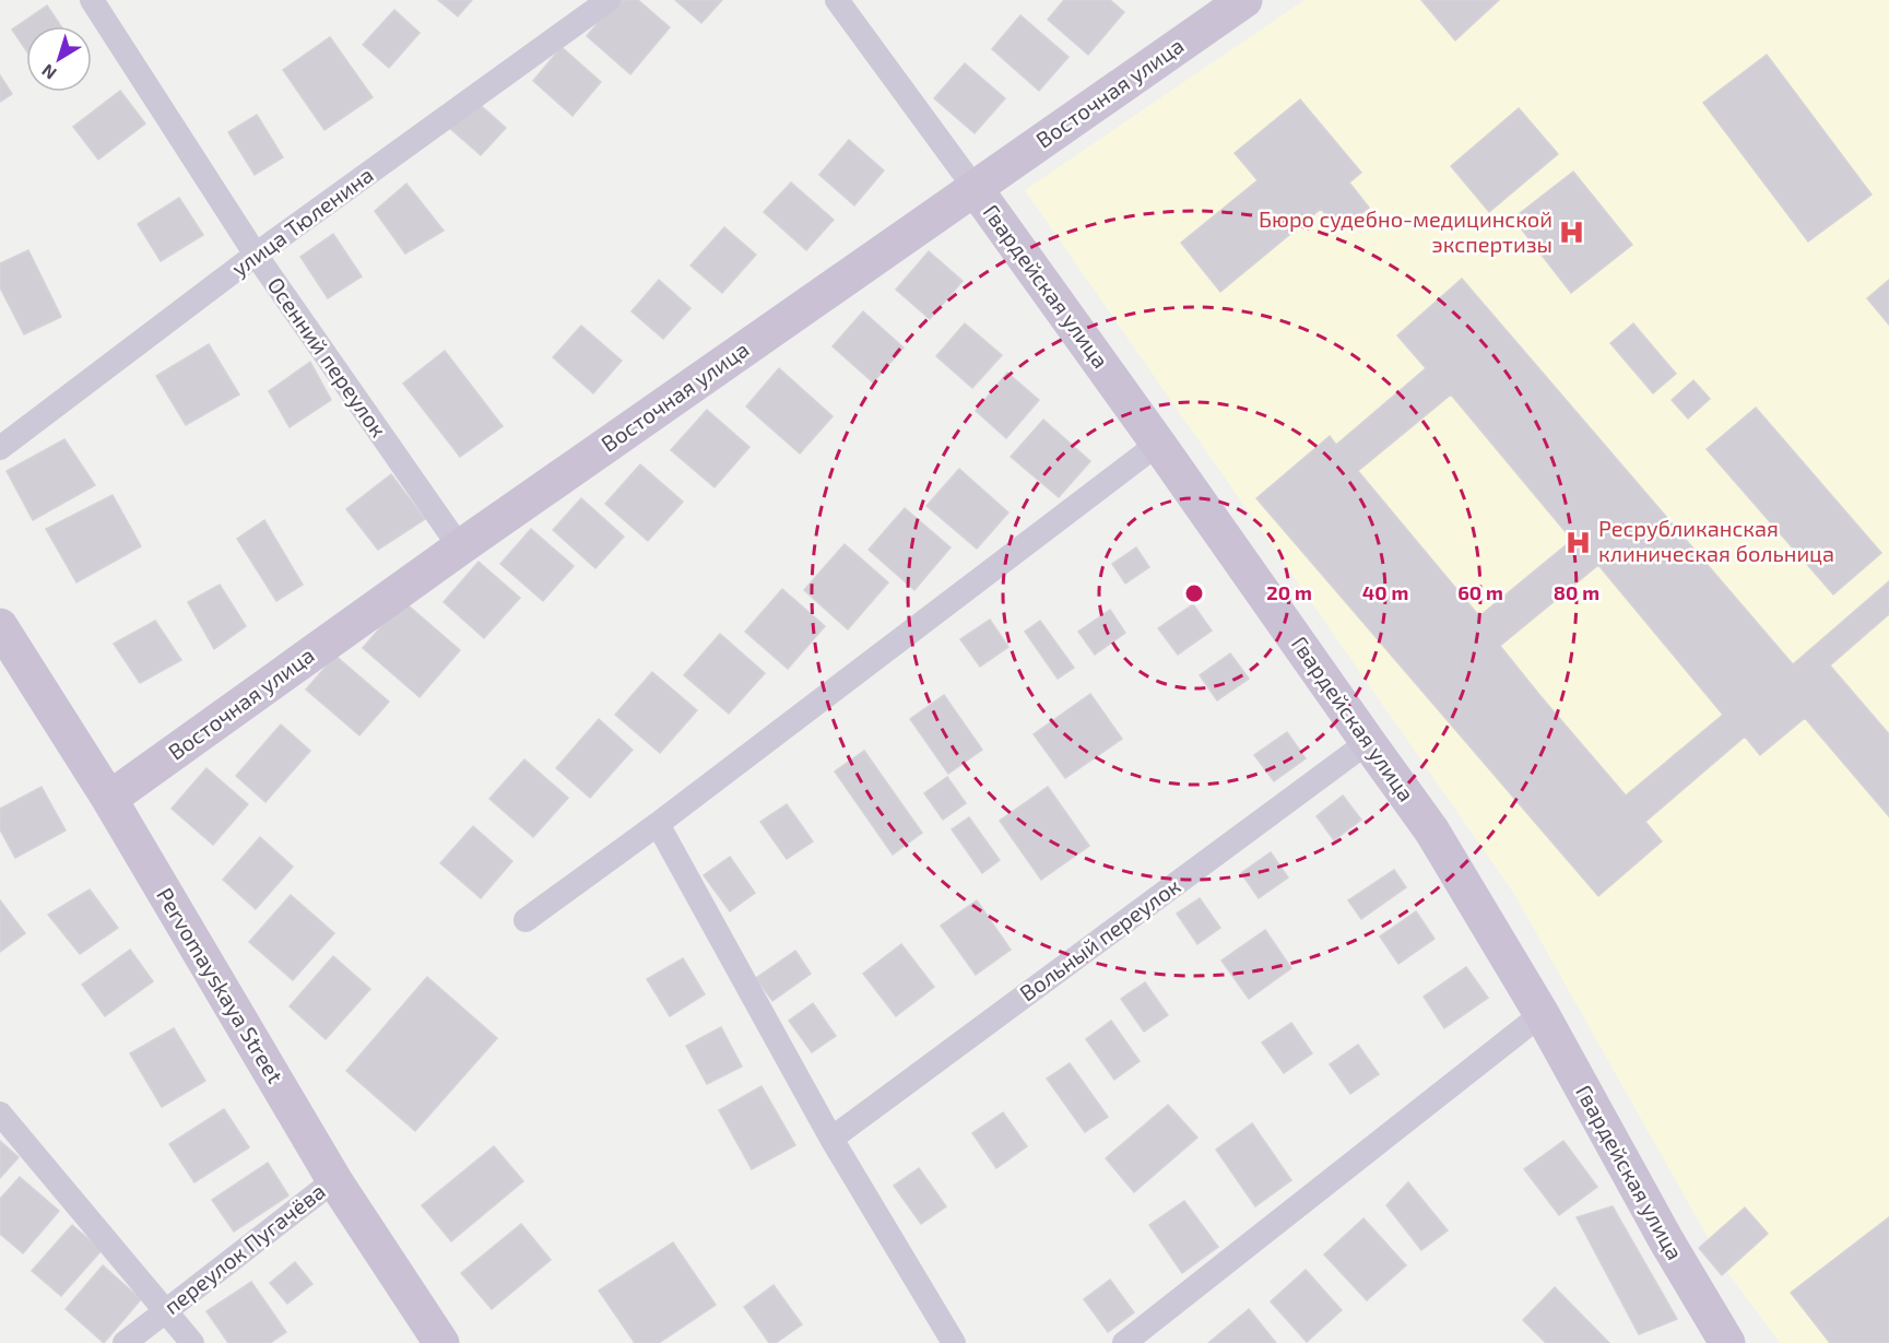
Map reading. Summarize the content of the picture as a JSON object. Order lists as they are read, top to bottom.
{
  "streets": {
    "street": [
      "Восточная улица",
      "улица Тюленина",
      "Гвардейская улица",
      "Осенний переулок",
      "Вольный переулок",
      "Pervomayskaya Street",
      "переулок Пугачёва"
    ]
  },
  "crossings": [
    ["Восточная улица", "Гвардейская улица"],
    ["Восточная улица", "Осенний переулок"],
    ["Восточная улица", "Pervomayskaya Street"],
    ["улица Тюленина", "Осенний переулок"],
    ["Гвардейская улица", "Вольный переулок"],
    ["Pervomayskaya Street", "переулок Пугачёва"]
  ],
  "places": {
    "hospital": ["Бюро судебно-медицинской экспертизы", "Ресрубликанская клиническая больница"]
  },
  "north": "bottom left",
  "rings": [
    "20 m",
    "40 m",
    "60 m",
    "80 m"
  ]
}
